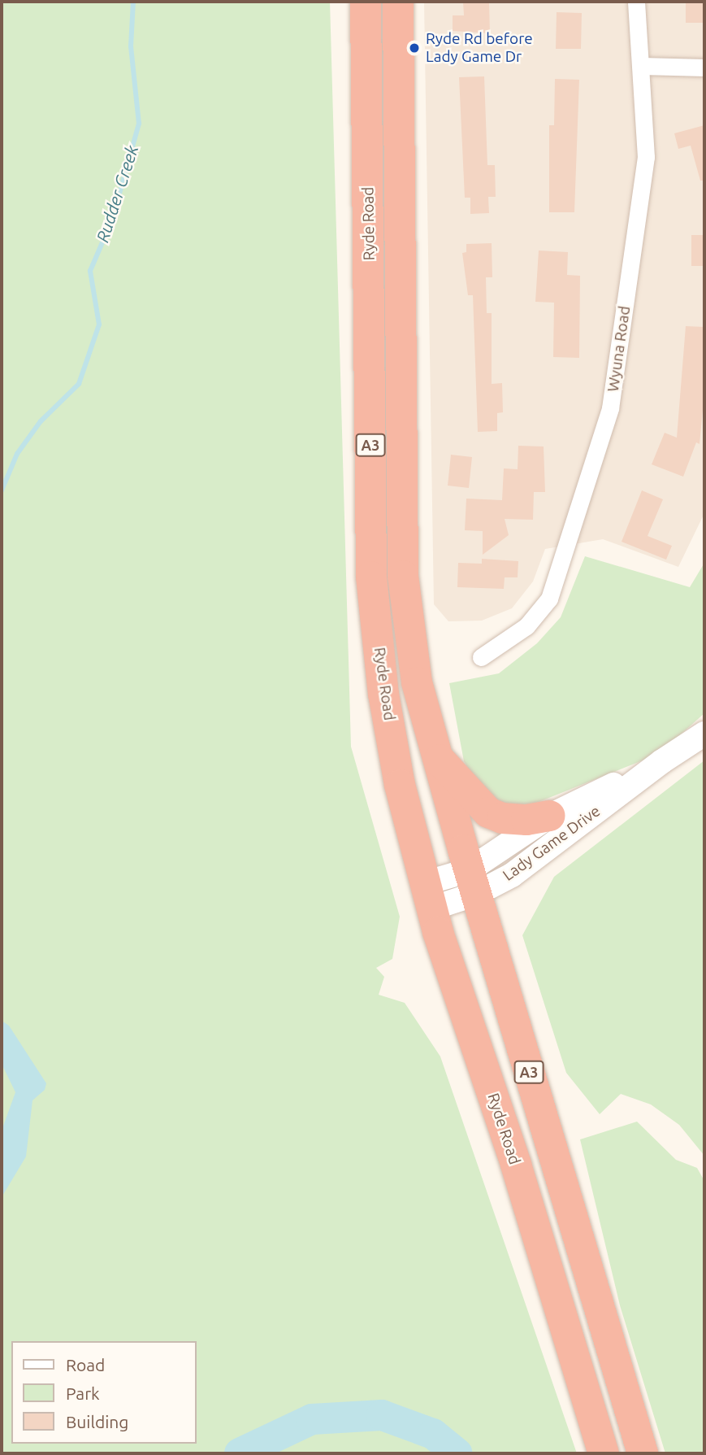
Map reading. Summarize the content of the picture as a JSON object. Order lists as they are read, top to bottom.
{
  "streets": {
    "highway": ["Ryde Road", "A3"],
    "main road": ["Lady Game Drive"],
    "street": ["Wyuna Road"]
  },
  "crossings": [
    ["Ryde Road", "Lady Game Drive"]
  ],
  "water": ["Rudder Creek"],
  "places": ["Ryde Rd before Lady Game Dr"],
  "legend": ["Road", "Park", "Building"]
}
